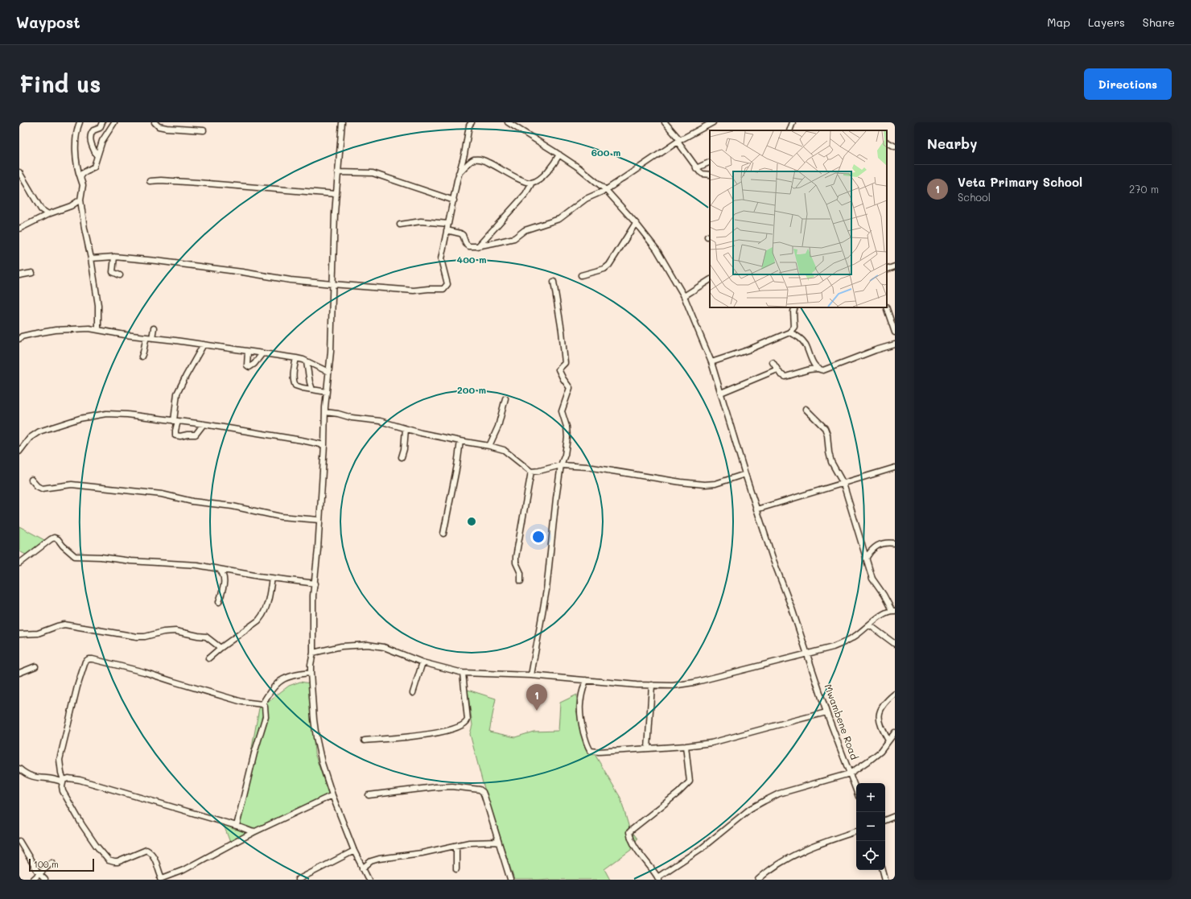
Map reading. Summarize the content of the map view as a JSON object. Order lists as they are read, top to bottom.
{
  "streets": {
    "street": ["Mwambene Road"]
  },
  "scale_bar": "100 m",
  "page": {
    "header": "Waypost",
    "nav": ["Map", "Layers", "Share"],
    "buttons": "Directions",
    "title": "Find us",
    "heading": "Nearby",
    "list": [
      {
        "mark": "1",
        "name": "Veta Primary School",
        "note": "School",
        "value": "270 m"
      }
    ],
    "pins": "1",
    "map_buttons": ["+", "−"],
    "scale": "100 m"
  },
  "rings": ["600 m", "400 m", "200 m"]
}
